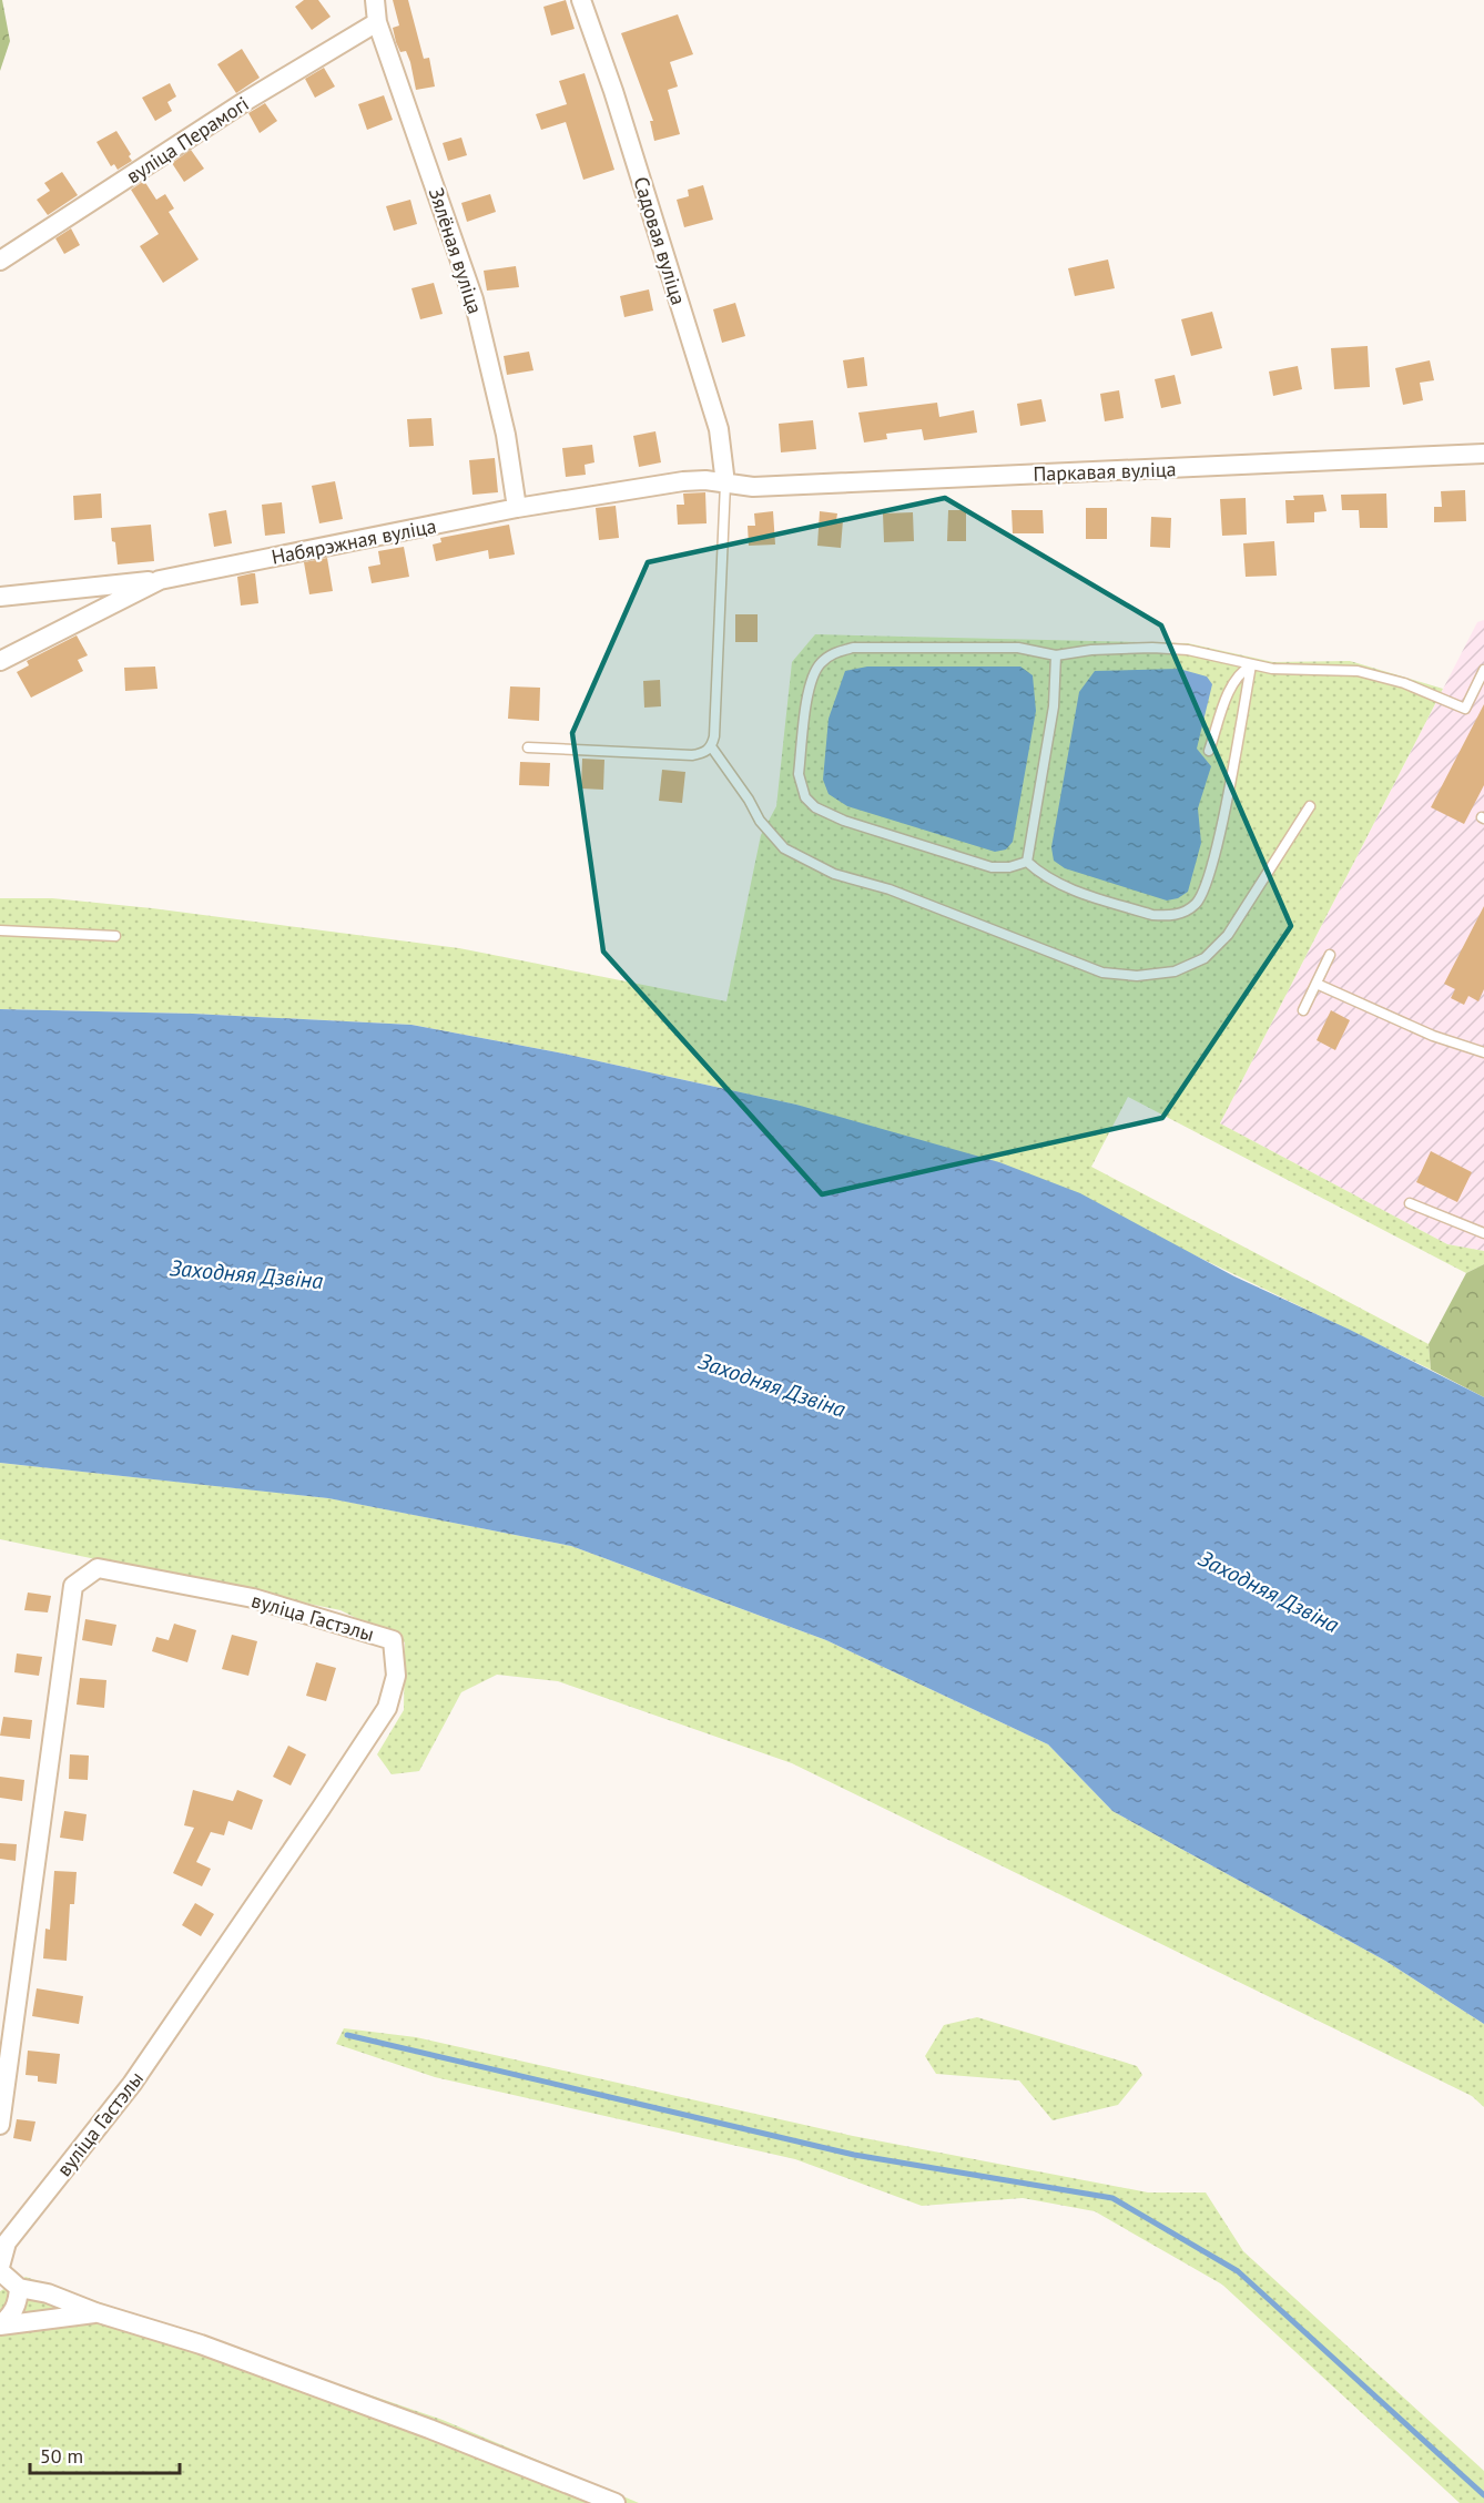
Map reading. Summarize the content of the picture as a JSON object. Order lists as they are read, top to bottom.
{
  "streets": {
    "street": [
      "вуліца Перамогі",
      "Садовая вуліца",
      "Зялёная вуліца",
      "Паркавая вуліца",
      "Набярэжная вуліца",
      "вуліца Гастэлы"
    ]
  },
  "crossings": [
    ["вуліца Перамогі", "Зялёная вуліца"],
    ["Садовая вуліца", "Паркавая вуліца"],
    ["Садовая вуліца", "Набярэжная вуліца"],
    ["Зялёная вуліца", "Набярэжная вуліца"],
    ["Паркавая вуліца", "Набярэжная вуліца"]
  ],
  "water": ["Заходняя Дзвіна"],
  "scale_bar": "50 m"
}
